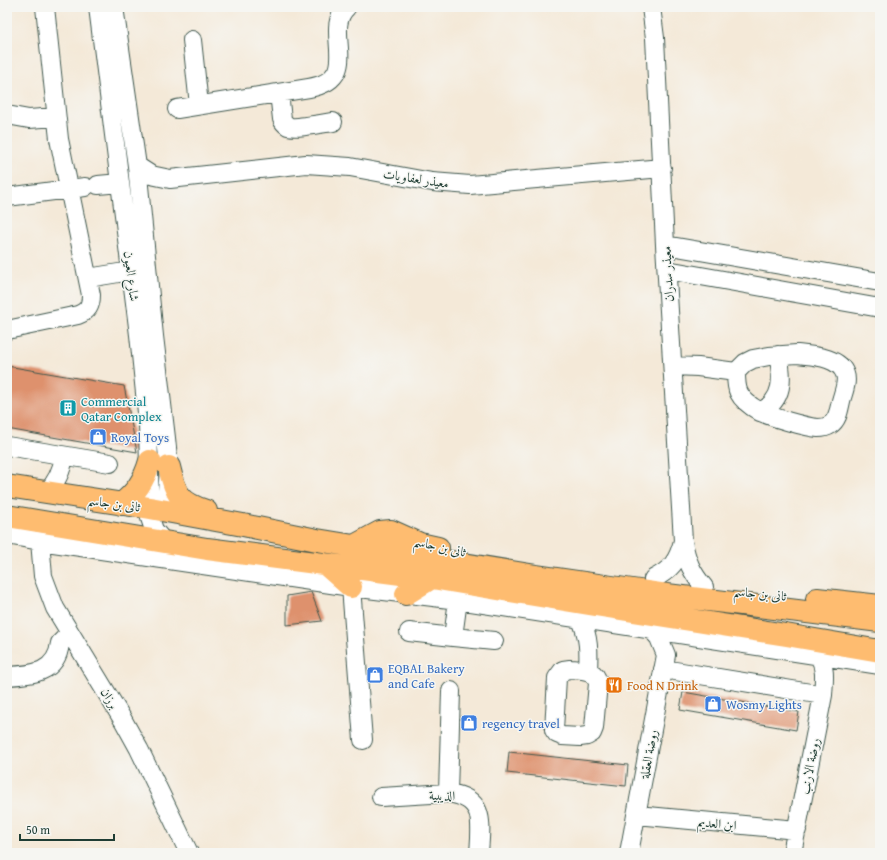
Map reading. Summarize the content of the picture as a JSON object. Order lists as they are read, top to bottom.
{
  "streets": {
    "main road": ["ثانى بن جاسم"],
    "street": [
      "معيذر لعفاويات",
      "معيذر سدران",
      "شارع العيون",
      "برزان",
      "روضة العقلة",
      "روضة الارنب",
      "الذيبية",
      "ابن العديم"
    ]
  },
  "crossings": [
    ["معيذر لعفاويات", "معيذر سدران"],
    ["معيذر لعفاويات", "شارع العيون"],
    ["معيذر سدران", "ثانى بن جاسم"],
    ["شارع العيون", "ثانى بن جاسم"],
    ["روضة العقلة", "ابن العديم"],
    ["روضة الارنب", "ابن العديم"]
  ],
  "places": {
    "building": ["Commercial Qatar Complex"],
    "shop": [
      "Royal Toys",
      "EQBAL Bakery and Cafe",
      "Wosmy Lights",
      "regency travel"
    ],
    "restaurant": ["Food N Drink"]
  },
  "scale_bar": "50 m"
}
